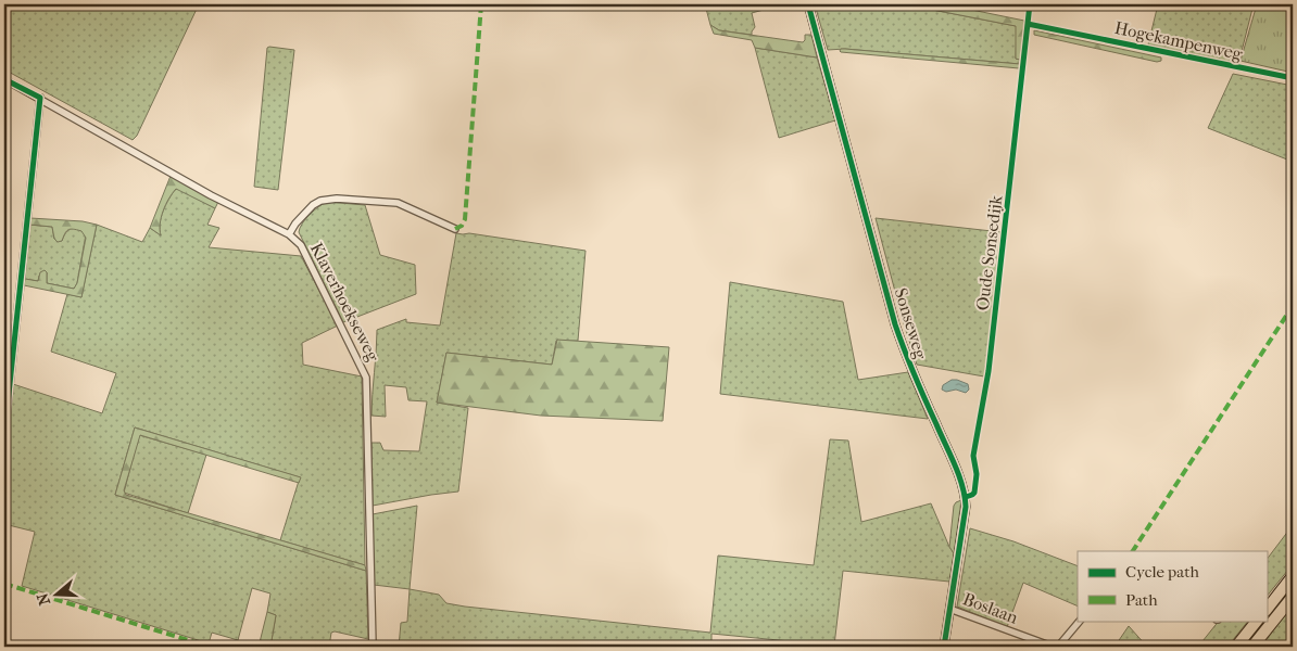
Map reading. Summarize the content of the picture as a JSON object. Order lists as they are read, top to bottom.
{
  "streets": {
    "main road": ["Sonseweg"],
    "street": ["Klaverhoekseweg", "Boslaan"],
    "cycle path": ["Hogekampenweg", "Oude Sonsedijk"]
  },
  "crossings": [
    ["Sonseweg", "Boslaan"]
  ],
  "legend": ["Cycle path", "Path"],
  "north": "left"
}
